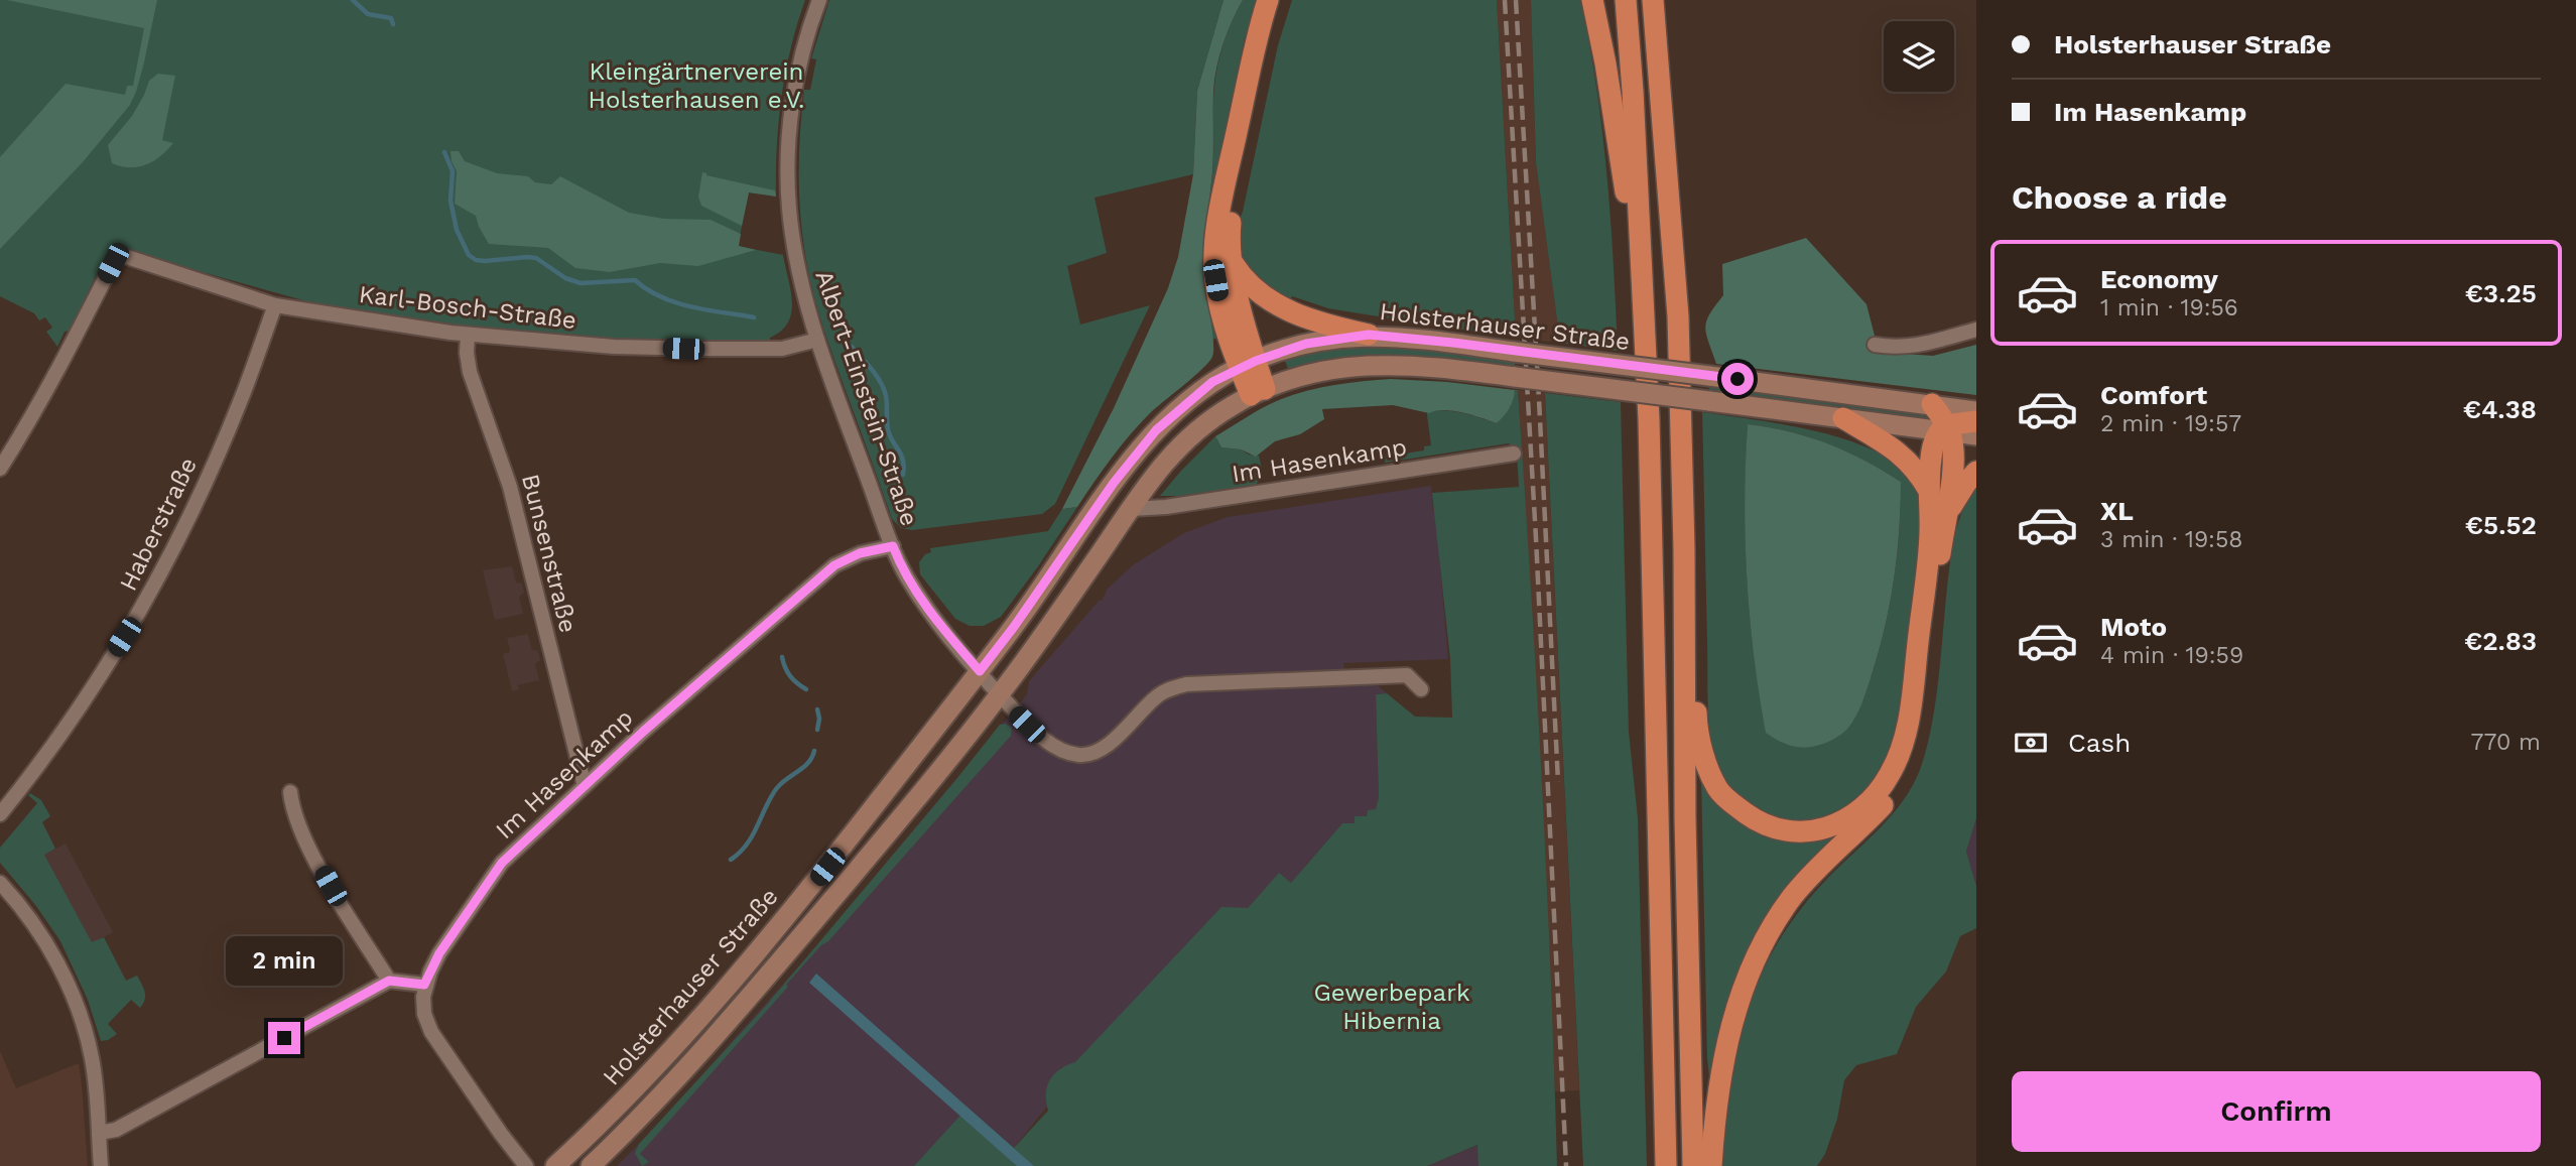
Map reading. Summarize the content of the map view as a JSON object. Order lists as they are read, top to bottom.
{
  "streets": {
    "main road": ["Holsterhauser Straße"],
    "street": [
      "Karl-Bosch-Straße",
      "Albert-Einstein-Straße",
      "Im Hasenkamp",
      "Haberstraße",
      "Bunsenstraße"
    ]
  },
  "crossings": [
    ["Karl-Bosch-Straße", "Albert-Einstein-Straße"],
    ["Karl-Bosch-Straße", "Haberstraße"],
    ["Karl-Bosch-Straße", "Bunsenstraße"],
    ["Holsterhauser Straße", "Albert-Einstein-Straße"],
    ["Holsterhauser Straße", "Im Hasenkamp"],
    ["Albert-Einstein-Straße", "Im Hasenkamp"],
    ["Im Hasenkamp", "Bunsenstraße"]
  ],
  "parks": ["Kleingärtnerverein Holsterhausen e.V.", "Gewerbepark Hibernia"],
  "page": {
    "banner": ["Holsterhauser Straße", "Im Hasenkamp"],
    "heading": "Choose a ride",
    "list": [
      {
        "name": "Economy",
        "note": "1 min · 19:56",
        "value": "€3.25"
      },
      {
        "name": "Comfort",
        "note": "2 min · 19:57",
        "value": "€4.38"
      },
      {
        "name": "XL",
        "note": "3 min · 19:58",
        "value": "€5.52"
      },
      {
        "name": "Moto",
        "note": "4 min · 19:59",
        "value": "€2.83"
      }
    ],
    "pay": ["Cash", "770 m"],
    "bubble": "2 min",
    "buttons": "Confirm"
  }
}
